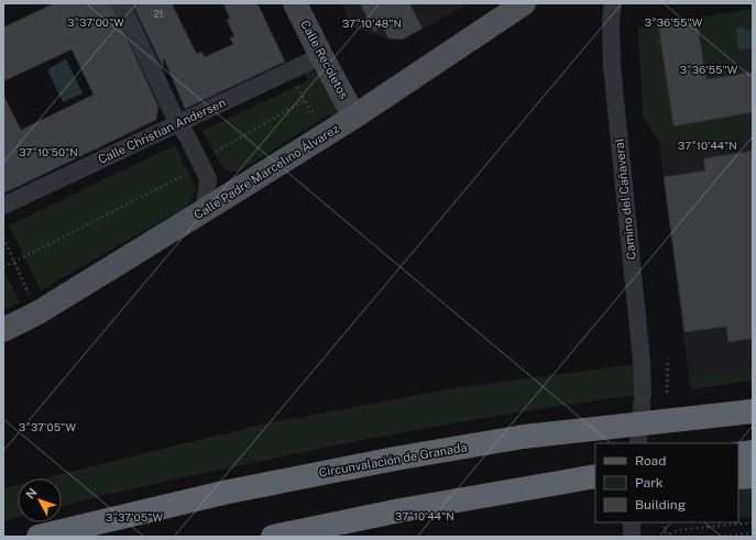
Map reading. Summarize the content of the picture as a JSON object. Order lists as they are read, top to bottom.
{
  "streets": {
    "highway": ["Circunvalación de Granada"],
    "main road": ["Calle Recoletos", "Calle Padre Marcelino Álvarez"],
    "street": ["Calle Christian Andersen", "Camino del Cañaveral"]
  },
  "crossings": [
    ["Calle Recoletos", "Calle Christian Andersen"],
    ["Calle Recoletos", "Calle Padre Marcelino Álvarez"]
  ],
  "house_numbers": ["21"],
  "legend": ["Road", "Park", "Building"],
  "north": "top left",
  "coordinates": [
    "3°37'00\"W",
    "3°36'55\"W",
    "37°10'48\"N",
    "37°10'44\"N",
    "37°10'50\"N",
    "3°37'05\"W"
  ]
}
